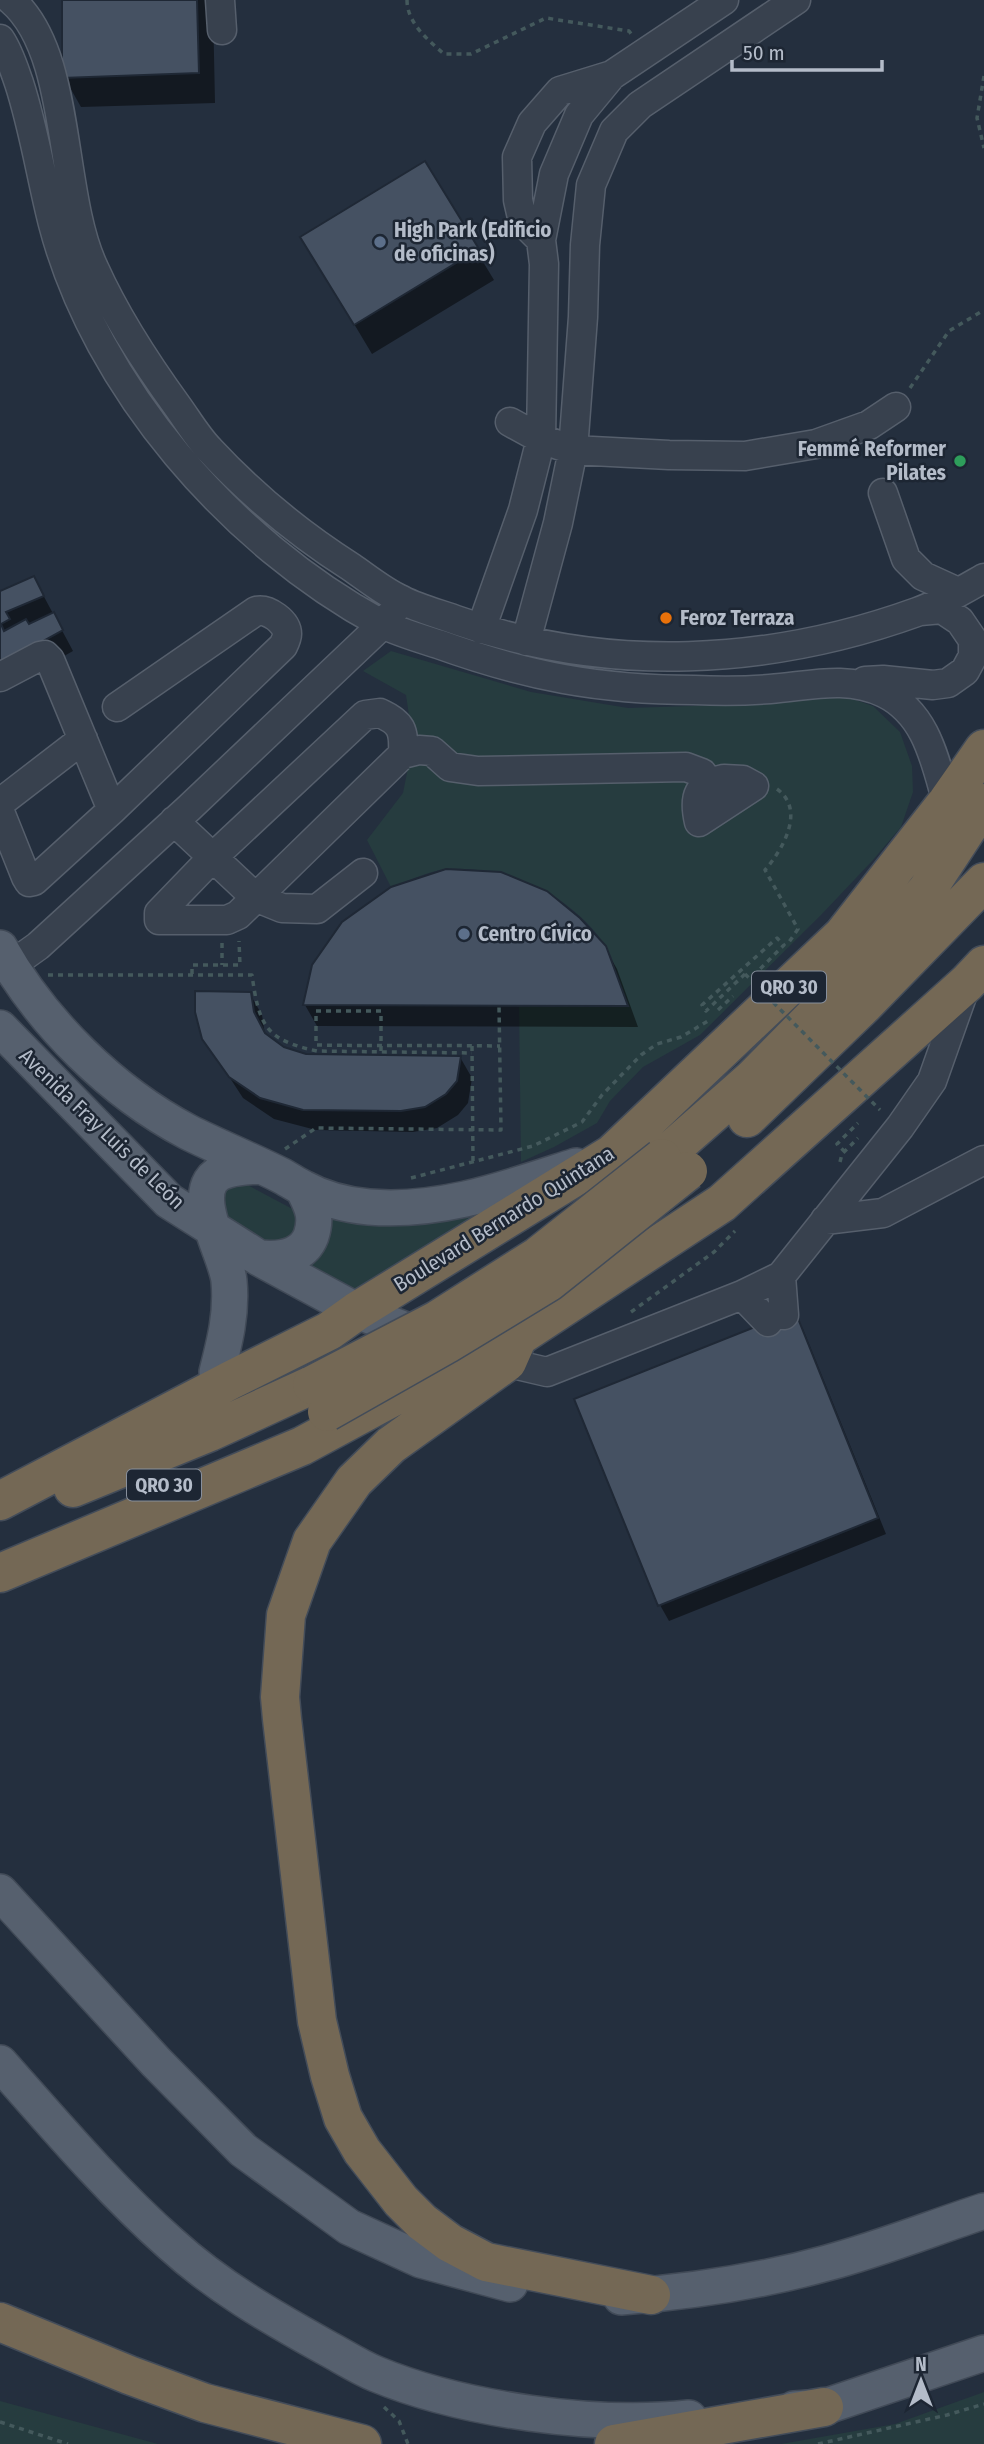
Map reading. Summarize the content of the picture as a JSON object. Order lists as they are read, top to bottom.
{
  "streets": {
    "highway": ["QRO 30", "Boulevard Bernardo Quintana"],
    "main road": ["Avenida Fray Luis de León"]
  },
  "crossings": [
    ["QRO 30", "Boulevard Bernardo Quintana"],
    ["Avenida Fray Luis de León", "Boulevard Bernardo Quintana"]
  ],
  "places": [
    "High Park (Edificio de oficinas)",
    "Femmé Reformer Pilates",
    "Feroz Terraza",
    "Centro Cívico"
  ],
  "scale_bar": "50 m",
  "north": "top"
}
